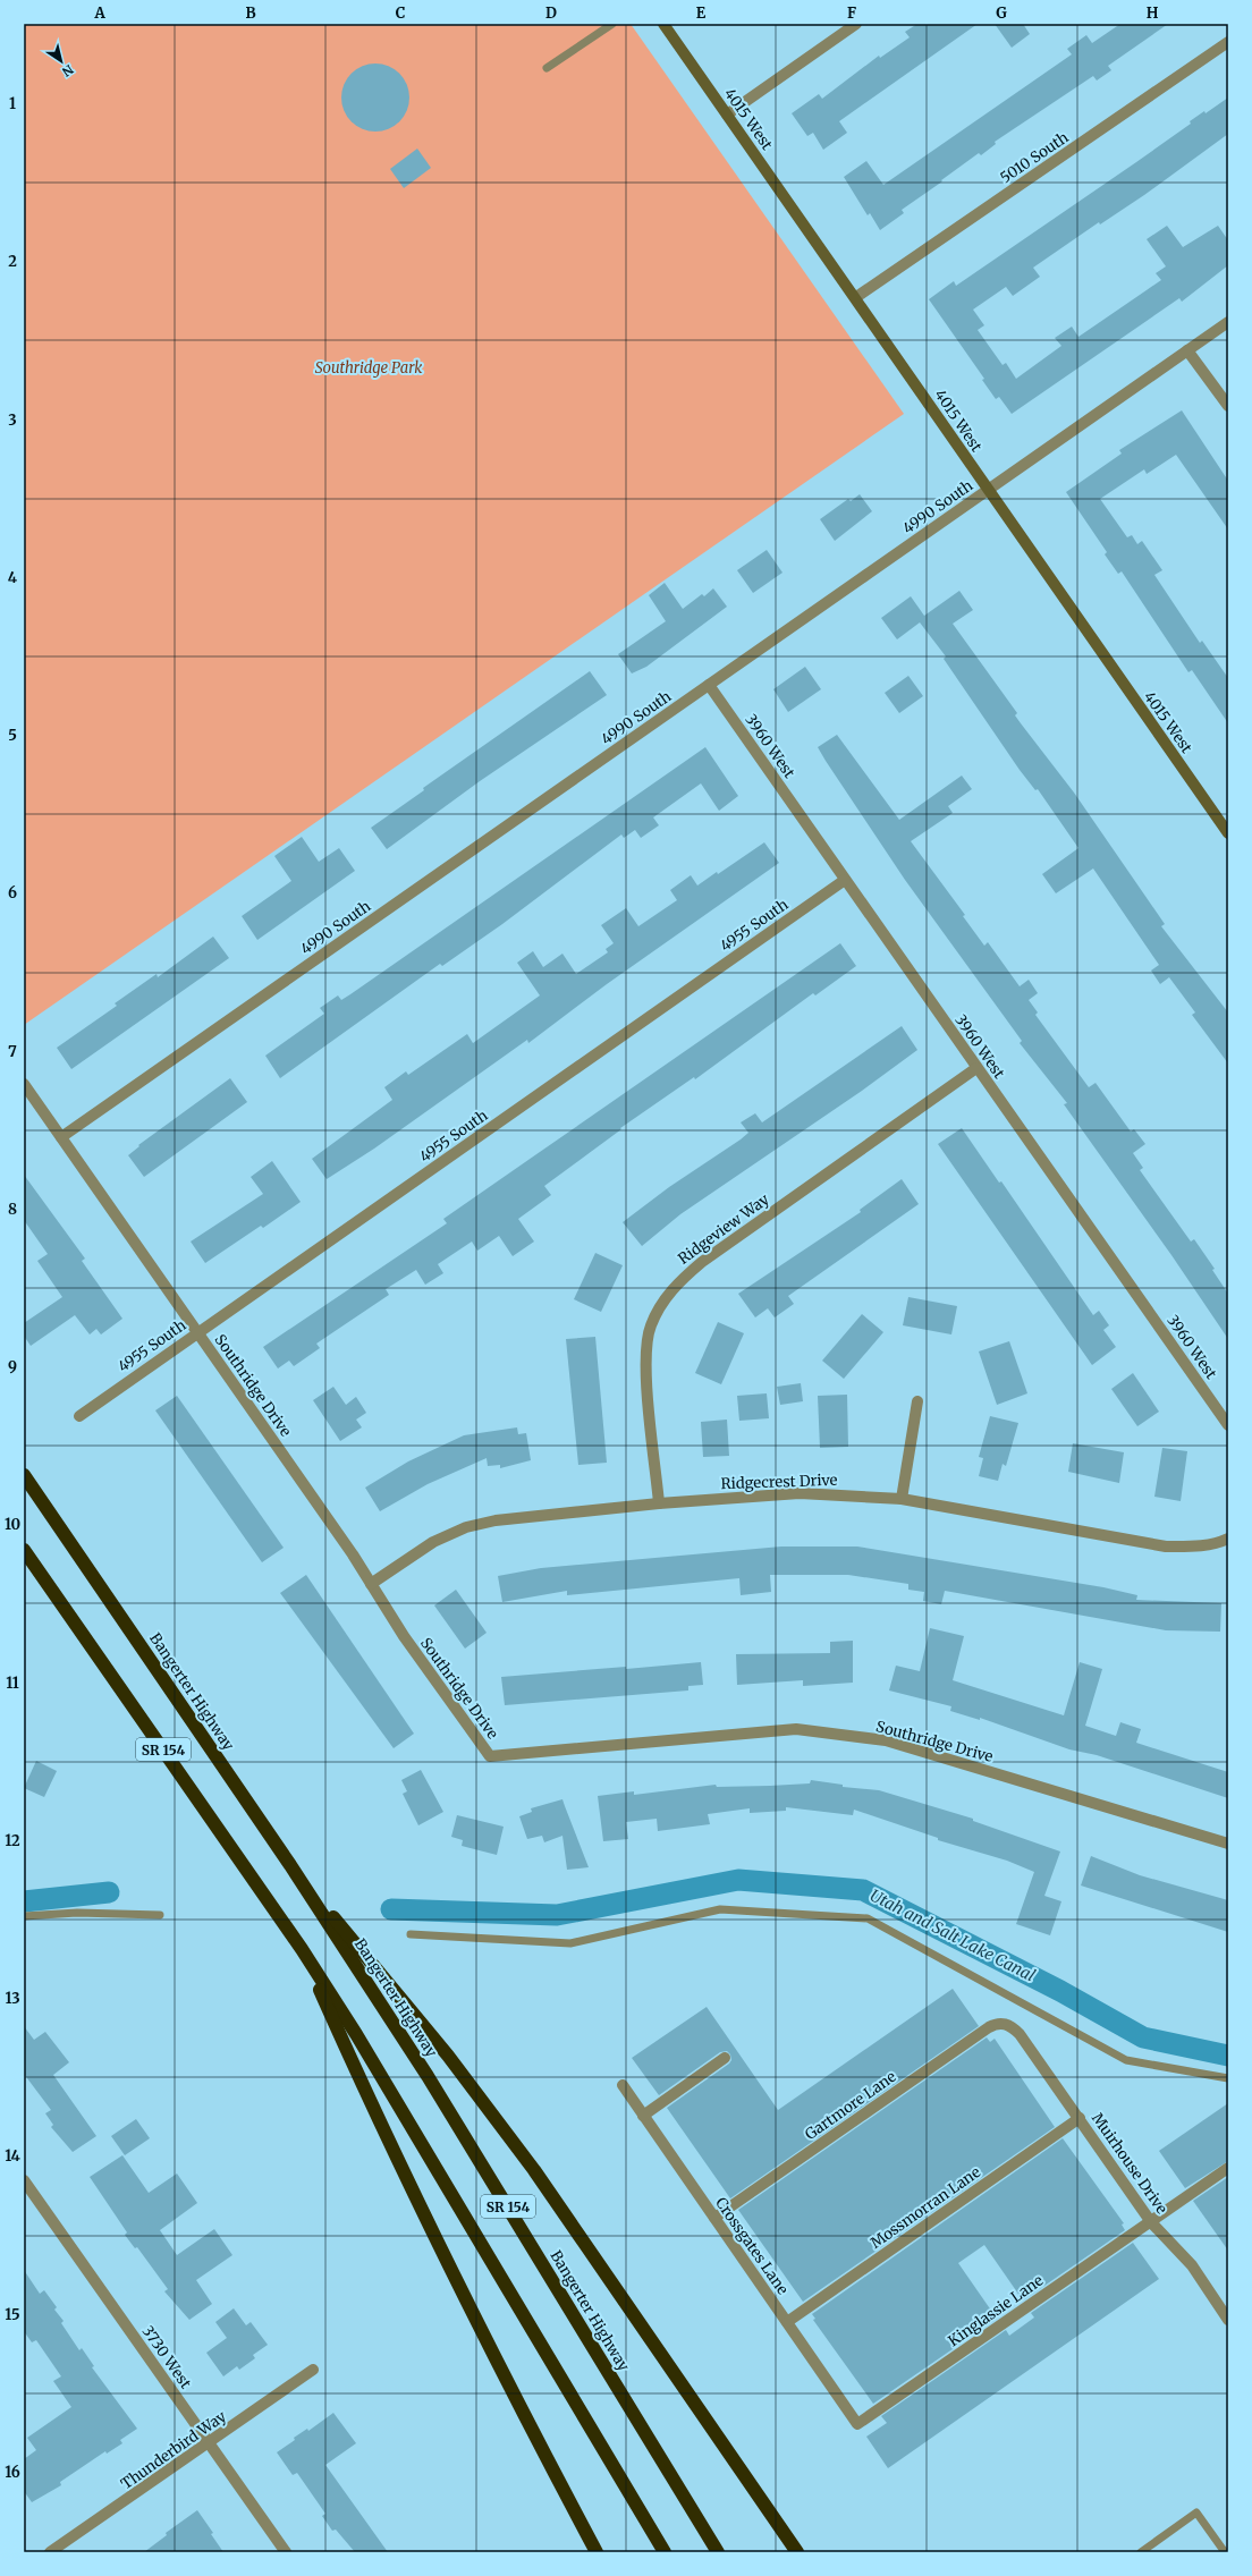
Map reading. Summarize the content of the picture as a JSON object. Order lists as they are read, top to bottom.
{
  "streets": {
    "highway": ["Bangerter Highway", "SR 154"],
    "street": [
      "4015 West",
      "5010 South",
      "4990 South",
      "3960 West",
      "4955 South",
      "Ridgeview Way",
      "Southridge Drive",
      "Ridgecrest Drive",
      "Gartmore Lane",
      "Muirhouse Drive",
      "Mossmorran Lane",
      "Crossgates Lane",
      "Kinglassie Lane",
      "3730 West",
      "Thunderbird Way"
    ]
  },
  "crossings": [
    ["4015 West", "5010 South"],
    ["4015 West", "4990 South"],
    ["4990 South", "3960 West"],
    ["4990 South", "Southridge Drive"],
    ["3960 West", "4955 South"],
    ["3960 West", "Ridgeview Way"],
    ["4955 South", "Southridge Drive"],
    ["Ridgeview Way", "Ridgecrest Drive"],
    ["Southridge Drive", "Ridgecrest Drive"],
    ["Gartmore Lane", "Muirhouse Drive"],
    ["Gartmore Lane", "Crossgates Lane"],
    ["Muirhouse Drive", "Mossmorran Lane"],
    ["Muirhouse Drive", "Kinglassie Lane"],
    ["Mossmorran Lane", "Crossgates Lane"],
    ["Crossgates Lane", "Kinglassie Lane"],
    ["3730 West", "Thunderbird Way"]
  ],
  "water": ["Utah and Salt Lake Canal"],
  "parks": ["Southridge Park"],
  "north": "bottom right",
  "grid": {
    "columns": [
      "A",
      "B",
      "C",
      "D",
      "E",
      "F",
      "G",
      "H"
    ],
    "rows": [
      "1",
      "2",
      "3",
      "4",
      "5",
      "6",
      "7",
      "8",
      "9",
      "10",
      "11",
      "12",
      "13",
      "14",
      "15",
      "16"
    ]
  }
}
